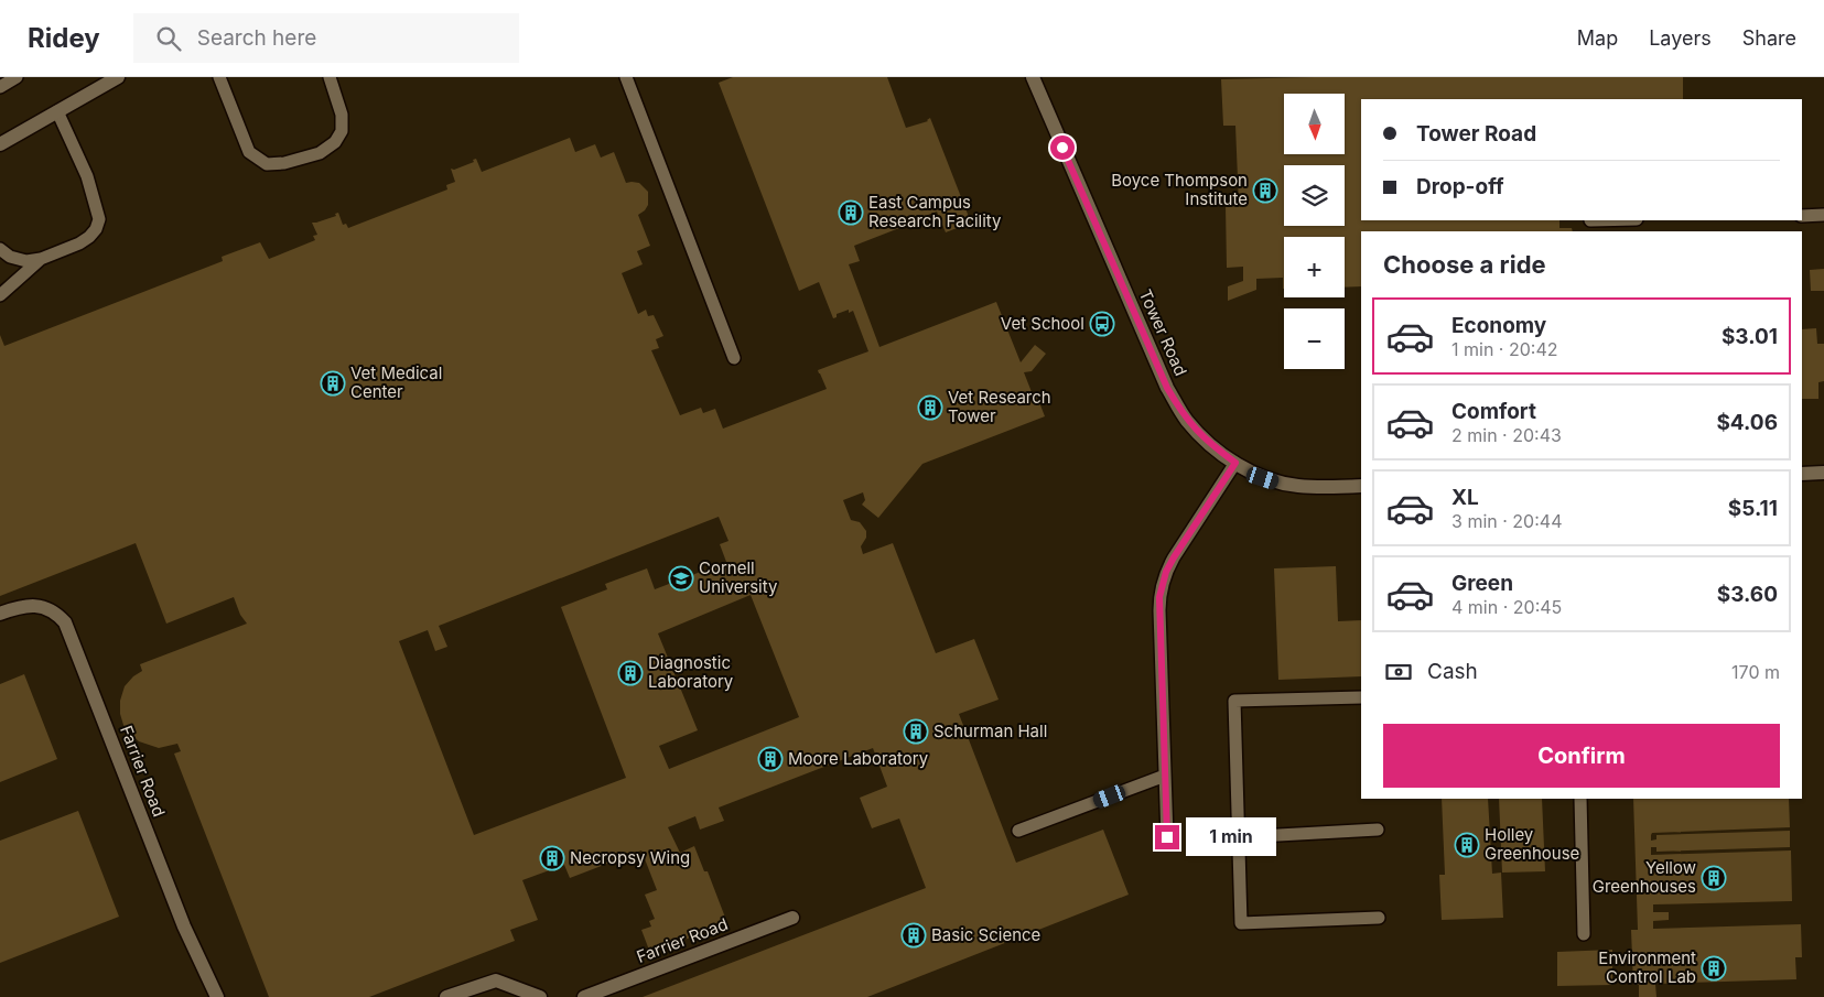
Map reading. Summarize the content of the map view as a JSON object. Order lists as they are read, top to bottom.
{
  "streets": {
    "street": ["Tower Road", "Farrier Road"]
  },
  "places": {
    "building": [
      "Boyce Thompson Institute",
      "East Campus Research Facility",
      "Vet Medical Center",
      "Vet Research Tower",
      "Diagnostic Laboratory",
      "Schurman Hall",
      "Moore Laboratory",
      "Holley Greenhouse",
      "Necropsy Wing",
      "Yellow Greenhouses",
      "Basic Science",
      "Environment Control Lab"
    ],
    "bus stop": ["Vet School"],
    "school or university": ["Cornell University"]
  },
  "north": "bottom",
  "page": {
    "header": "Ridey",
    "search": "Search here",
    "nav": ["Map", "Layers", "Share"],
    "map_buttons": ["+", "−"],
    "banner": ["Tower Road", "Drop-off"],
    "heading": "Choose a ride",
    "list": [
      {
        "name": "Economy",
        "note": "1 min · 20:42",
        "value": "$3.01"
      },
      {
        "name": "Comfort",
        "note": "2 min · 20:43",
        "value": "$4.06"
      },
      {
        "name": "XL",
        "note": "3 min · 20:44",
        "value": "$5.11"
      },
      {
        "name": "Green",
        "note": "4 min · 20:45",
        "value": "$3.60"
      }
    ],
    "pay": ["Cash", "170 m"],
    "buttons": "Confirm",
    "bubble": "1 min"
  }
}
